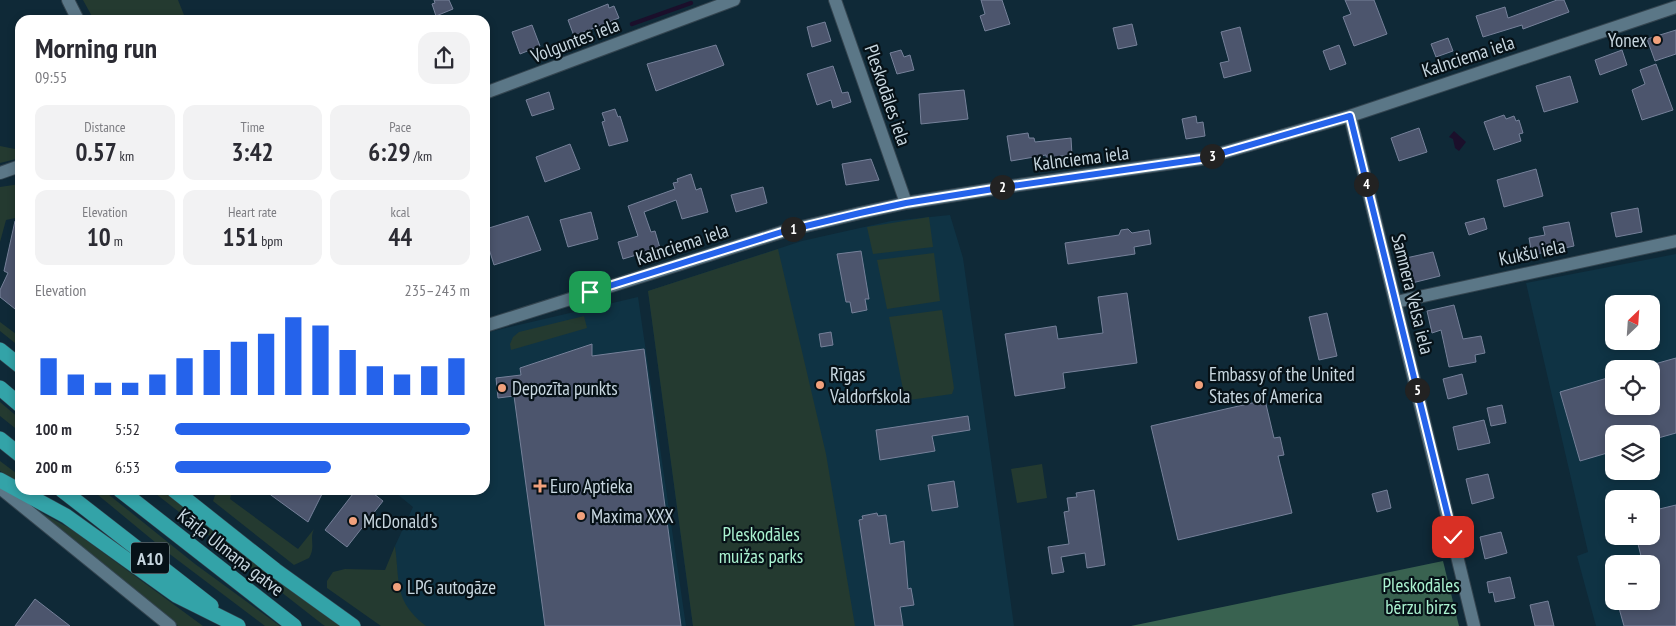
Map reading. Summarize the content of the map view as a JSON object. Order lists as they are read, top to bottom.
{
  "streets": {
    "highway": ["Kārļa Ulmaņa gatve", "A10"],
    "street": [
      "Volguntes iela",
      "Kalnciema iela",
      "Pleskodāles iela",
      "Kukšu iela",
      "Samnera Velsa iela"
    ]
  },
  "crossings": [
    ["Kalnciema iela", "Pleskodāles iela"],
    ["Kalnciema iela", "Samnera Velsa iela"],
    ["Kukšu iela", "Samnera Velsa iela"]
  ],
  "parks": ["Pleskodāles muižas parks", "Pleskodāles bērzu birzs"],
  "places": {
    "other": [
      "Yonex",
      "Rīgas Valdorfskola",
      "Embassy of the United States of America",
      "Depozīta punkts",
      "Maxima XXX",
      "McDonald's",
      "LPG autogāze"
    ],
    "health": ["Euro Aptieka"]
  },
  "north": "top right",
  "page": {
    "heading": ["Morning run", "09:55"],
    "stats": [
      ["Distance", "0.57 km"],
      ["Time", "3:42"],
      ["Pace", "6:29 /km"],
      ["Elevation", "10 m"],
      ["Heart rate", "151 bpm"],
      ["kcal", "44"]
    ],
    "pins": [
      "3",
      "4",
      "2",
      "1",
      "5"
    ],
    "chart": ["Elevation", "235–243 m"],
    "map_buttons": ["+", "−"],
    "list": [
      {
        "name": "100 m",
        "note": "5:52"
      },
      {
        "name": "200 m",
        "note": "6:53"
      }
    ]
  }
}
